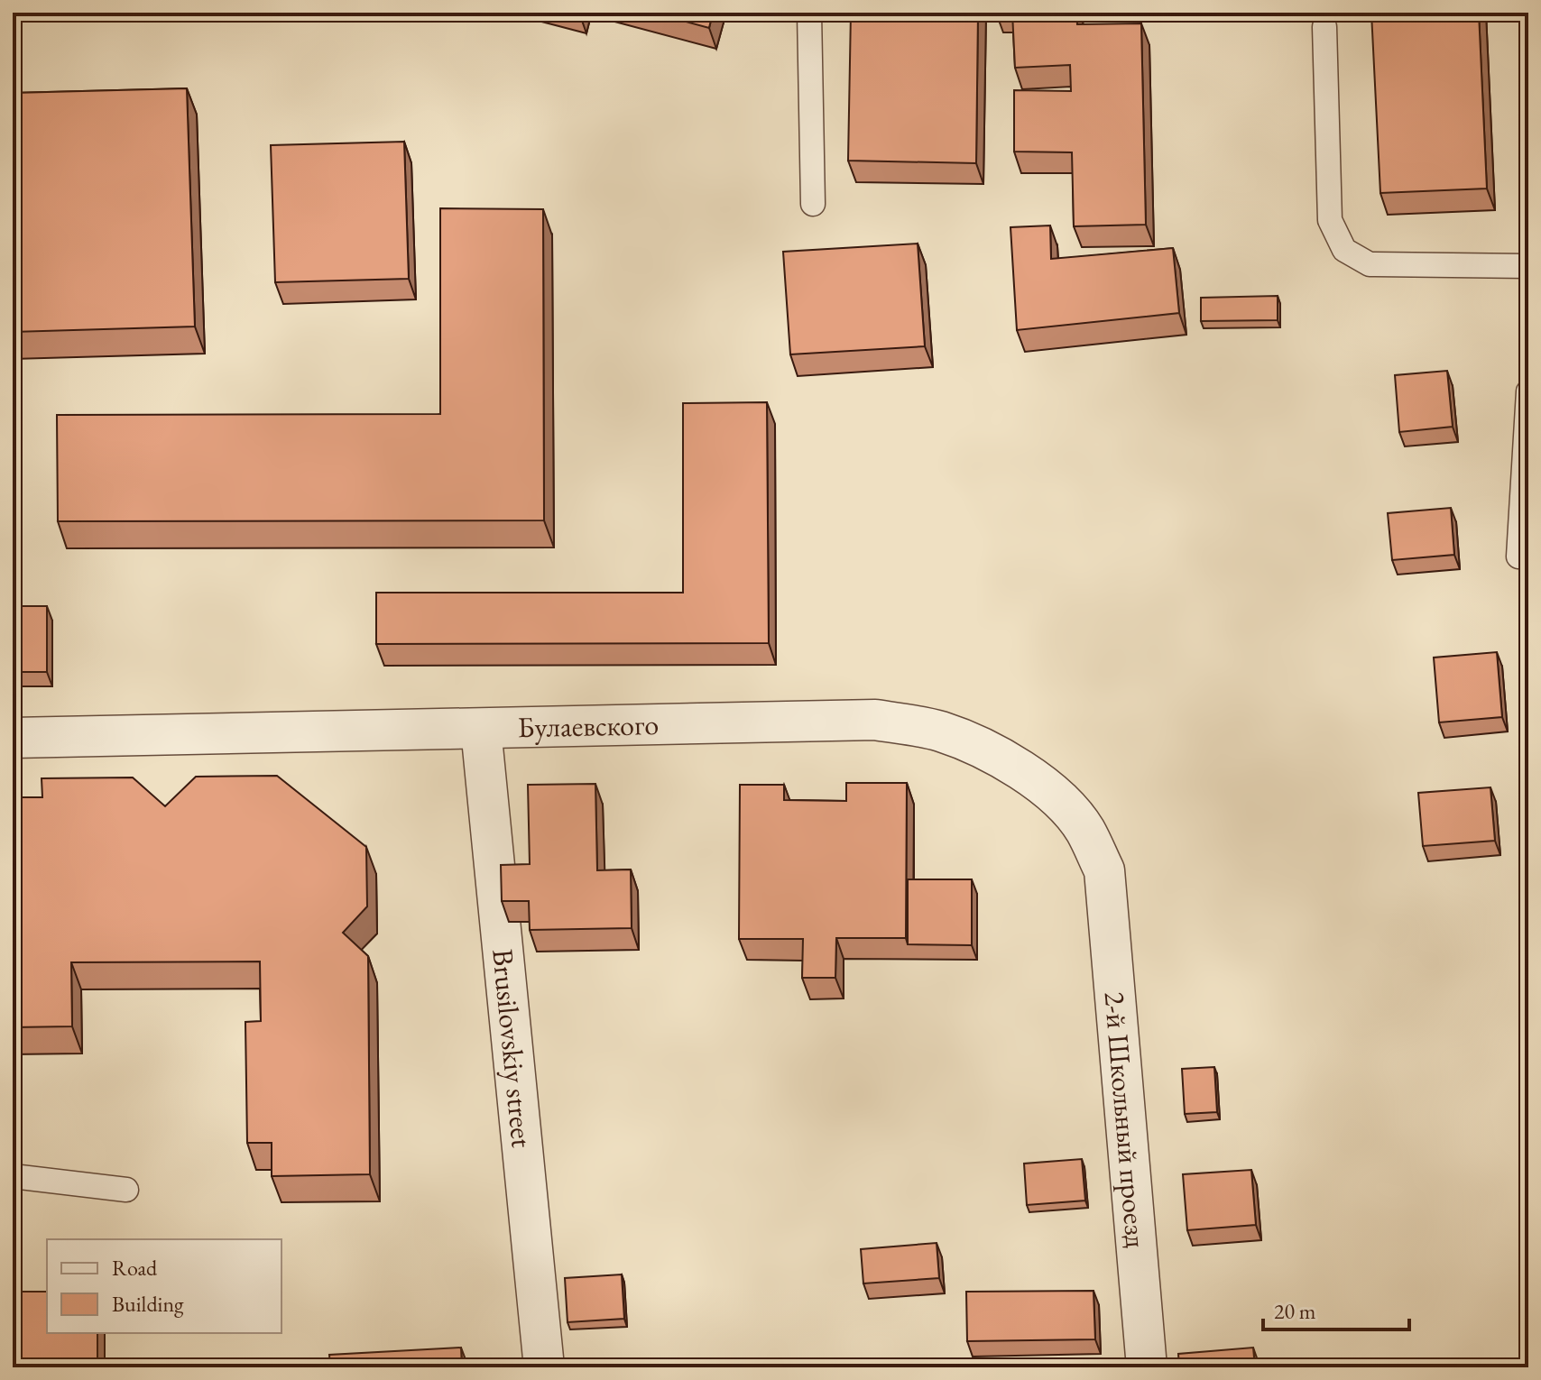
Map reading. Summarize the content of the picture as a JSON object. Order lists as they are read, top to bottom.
{
  "streets": {
    "street": ["Булаевского", "Brusilovskiy street", "2-й Школьный проезд"]
  },
  "crossings": [
    ["Булаевского", "Brusilovskiy street"],
    ["Булаевского", "2-й Школьный проезд"]
  ],
  "legend": ["Road", "Building"],
  "scale_bar": "20 m"
}
